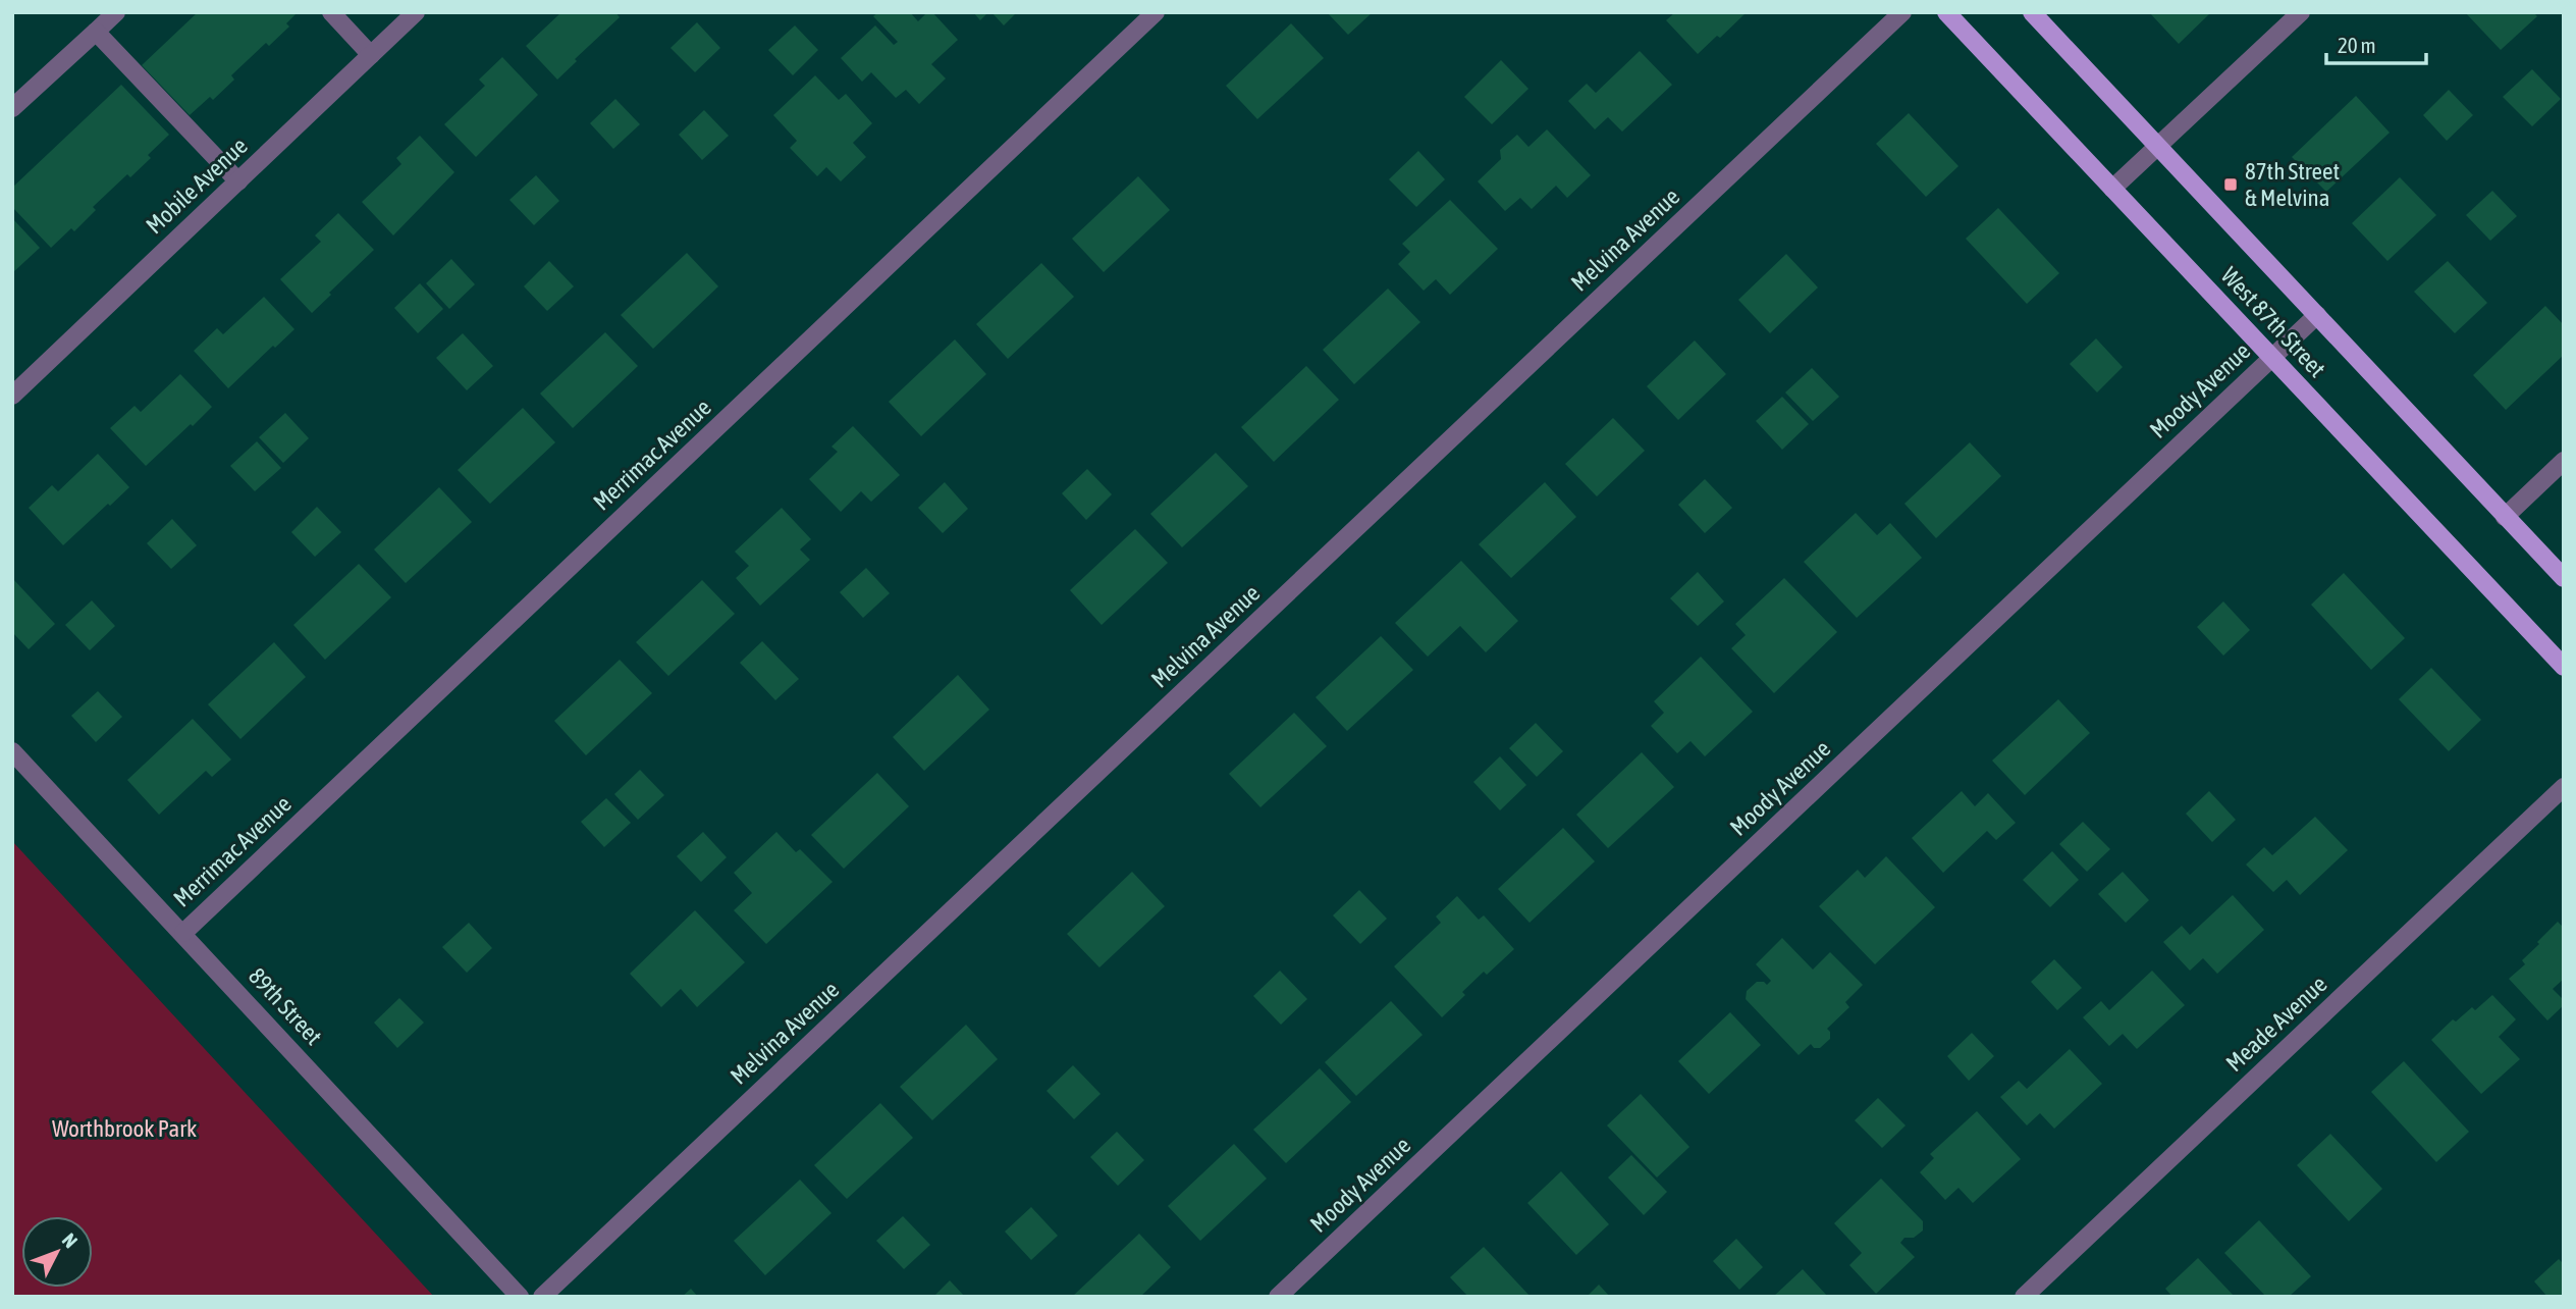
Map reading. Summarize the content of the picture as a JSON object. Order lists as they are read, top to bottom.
{
  "streets": {
    "main road": ["West 87th Street"],
    "street": [
      "Mobile Avenue",
      "Melvina Avenue",
      "Moody Avenue",
      "Merrimac Avenue",
      "89th Street",
      "Meade Avenue"
    ]
  },
  "crossings": [
    ["West 87th Street", "Moody Avenue"],
    ["Merrimac Avenue", "89th Street"]
  ],
  "parks": ["Worthbrook Park"],
  "places": {
    "transit": ["87th Street & Melvina"]
  },
  "scale_bar": "20 m",
  "north": "top right"
}
